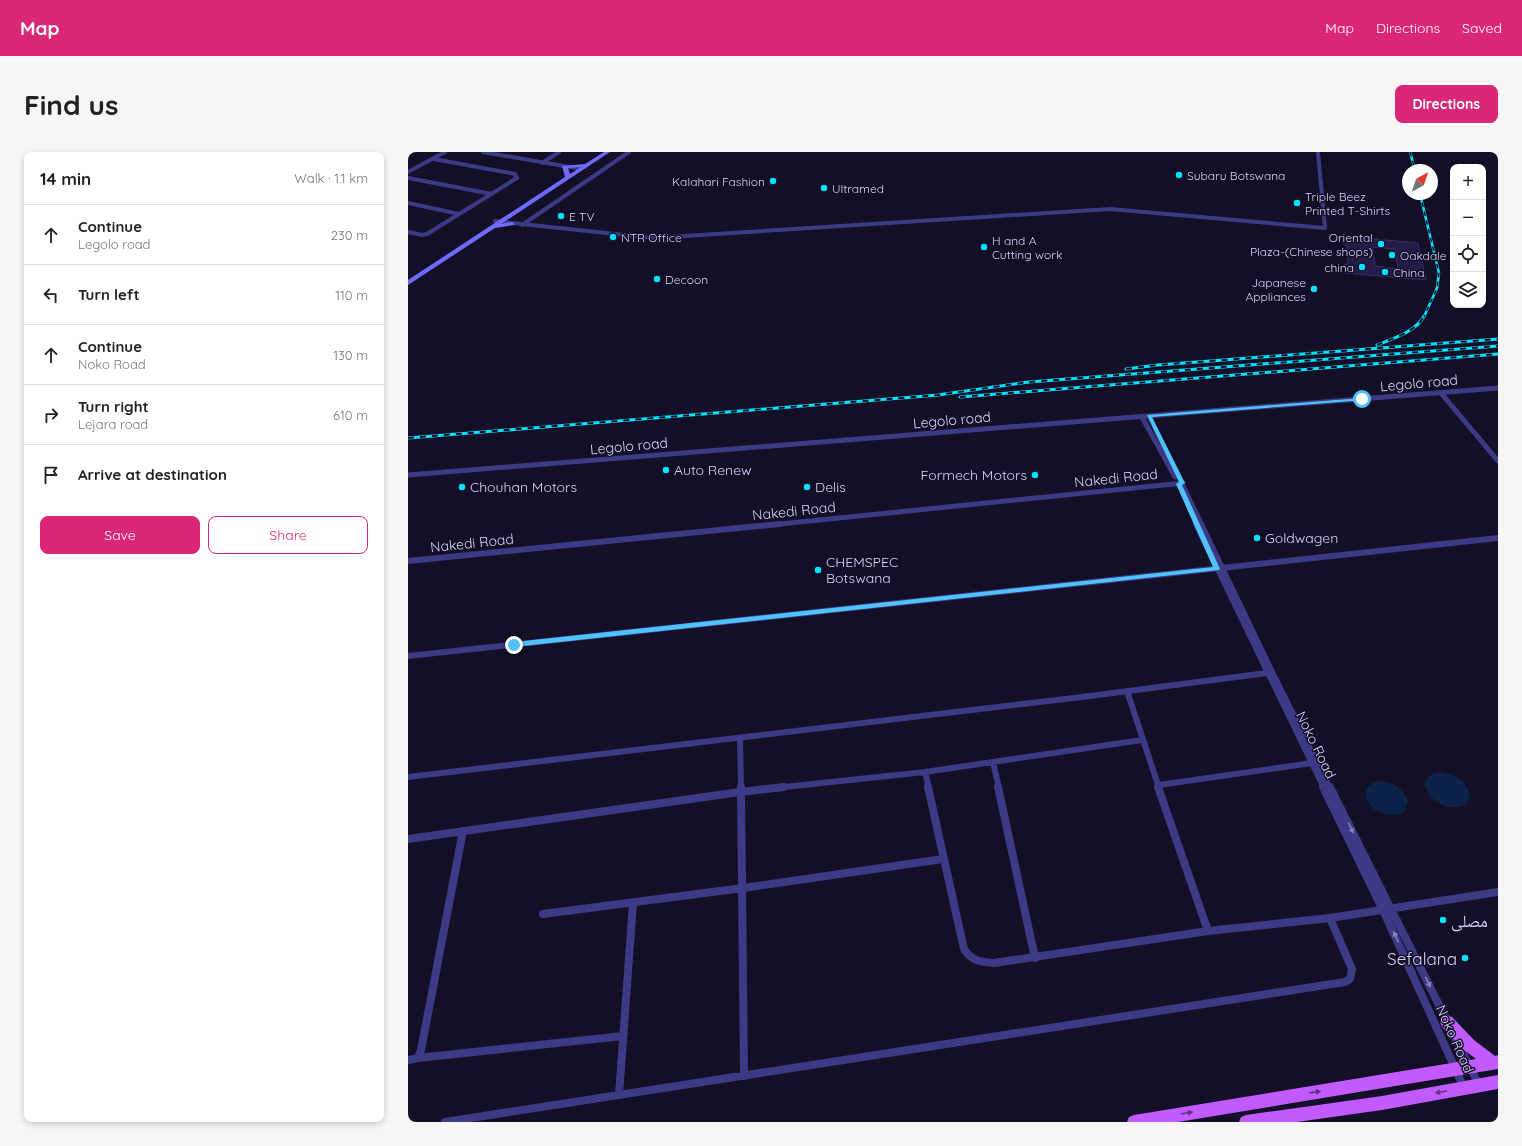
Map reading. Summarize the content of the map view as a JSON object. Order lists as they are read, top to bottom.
{
  "streets": {
    "street": ["Legolo road", "Nakedi Road", "Noko Road"]
  },
  "crossings": [
    ["Legolo road", "Noko Road"],
    ["Nakedi Road", "Noko Road"]
  ],
  "places": [
    "Subaru Botswana",
    "Kalahari Fashion",
    "Ultramed",
    "Triple Beez Printed T-Shirts",
    "E TV",
    "NTR Office",
    "Oriental Plaza-(Chinese shops)",
    "H and A Cutting work",
    "Oakdale",
    "china",
    "China",
    "Decoon",
    "Japanese Appliances",
    "Auto Renew",
    "Formech Motors",
    "Chouhan Motors",
    "Delis",
    "Goldwagen",
    "CHEMSPEC Botswana",
    "مصلى",
    "Sefalana"
  ],
  "north": "top right",
  "page": {
    "header": "Map",
    "nav": ["Map", "Directions", "Saved"],
    "buttons": [
      "Directions",
      ["Save", "Share"]
    ],
    "title": "Find us",
    "heading": ["14 min", "Walk · 1.1 km"],
    "map_buttons": ["+", "−"],
    "list": [
      ["Continue", "Legolo road", "230 m"],
      ["Turn left", "110 m"],
      ["Continue", "Noko Road", "130 m"],
      ["Turn right", "Lejara road", "610 m"],
      "Arrive at destination"
    ]
  }
}
